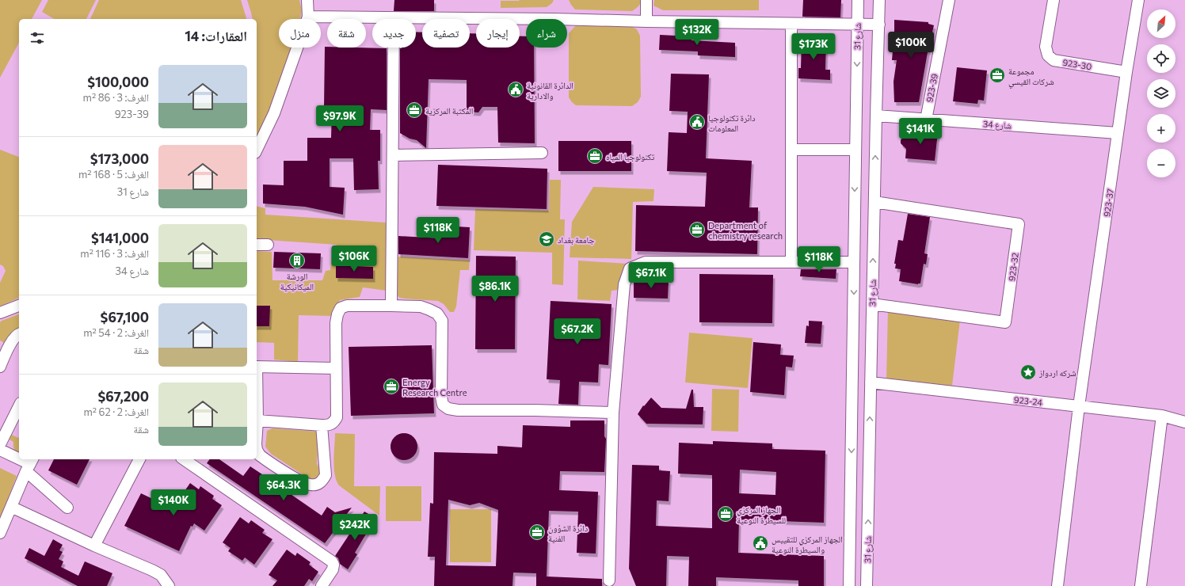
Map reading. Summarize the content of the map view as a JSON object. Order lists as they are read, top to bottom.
{
  "streets": {
    "street": [
      "شارع 31",
      "923-30",
      "923-39",
      "شارع 34",
      "923-37",
      "923-32",
      "923-24"
    ]
  },
  "crossings": [
    ["شارع 31", "شارع 34"],
    ["شارع 31", "923-32"],
    ["شارع 31", "923-24"],
    ["923-30", "923-37"],
    ["923-39", "شارع 34"],
    ["شارع 34", "923-37"],
    ["923-37", "923-24"]
  ],
  "places": {
    "office": [
      "مجموعة شركات القيسي",
      "المكتبة المركزية",
      "تكنولوجيا المياه",
      "Department of chemistry research",
      "Energy Research Centre",
      "الجهاز المركزي للسيطرة النوعية",
      "دائرة الشؤون الفنية"
    ],
    "public building": ["الدائرة القانونية والادارية", "دائرة تكنولوجيا المعلومات", "الجهاز المركزي للتقييس والسيطرة النوعية"],
    "school or university": ["جامعة بغداد"],
    "building": ["الورشة الميكانيكية"],
    "place": ["شركه اردواز"]
  },
  "north": "top right",
  "page": {
    "map_buttons": ["+", "−"],
    "price": [
      "$132K",
      "$100K",
      "$173K",
      "$97.9K",
      "$141K",
      "$118K",
      "$106K",
      "$118K",
      "$67.1K",
      "$86.1K",
      "$67.2K",
      "$64.3K",
      "$140K",
      "$242K"
    ],
    "chip": [
      "شراء",
      "إيجار",
      "تصفية",
      "جديد",
      "شقة",
      "منزل"
    ],
    "heading": "العقارات: 14",
    "list": [
      {
        "name": "$100,000",
        "note": "الغرف: 3 · 86 m² · 923-39"
      },
      {
        "name": "$173,000",
        "note": "الغرف: 5 · 168 m² · شارع 31"
      },
      {
        "name": "$141,000",
        "note": "الغرف: 3 · 116 m² · شارع 34"
      },
      {
        "name": "$67,100",
        "note": "الغرف: 2 · 54 m² · شقة"
      },
      {
        "name": "$67,200",
        "note": "الغرف: 2 · 62 m² · شقة"
      }
    ]
  }
}
